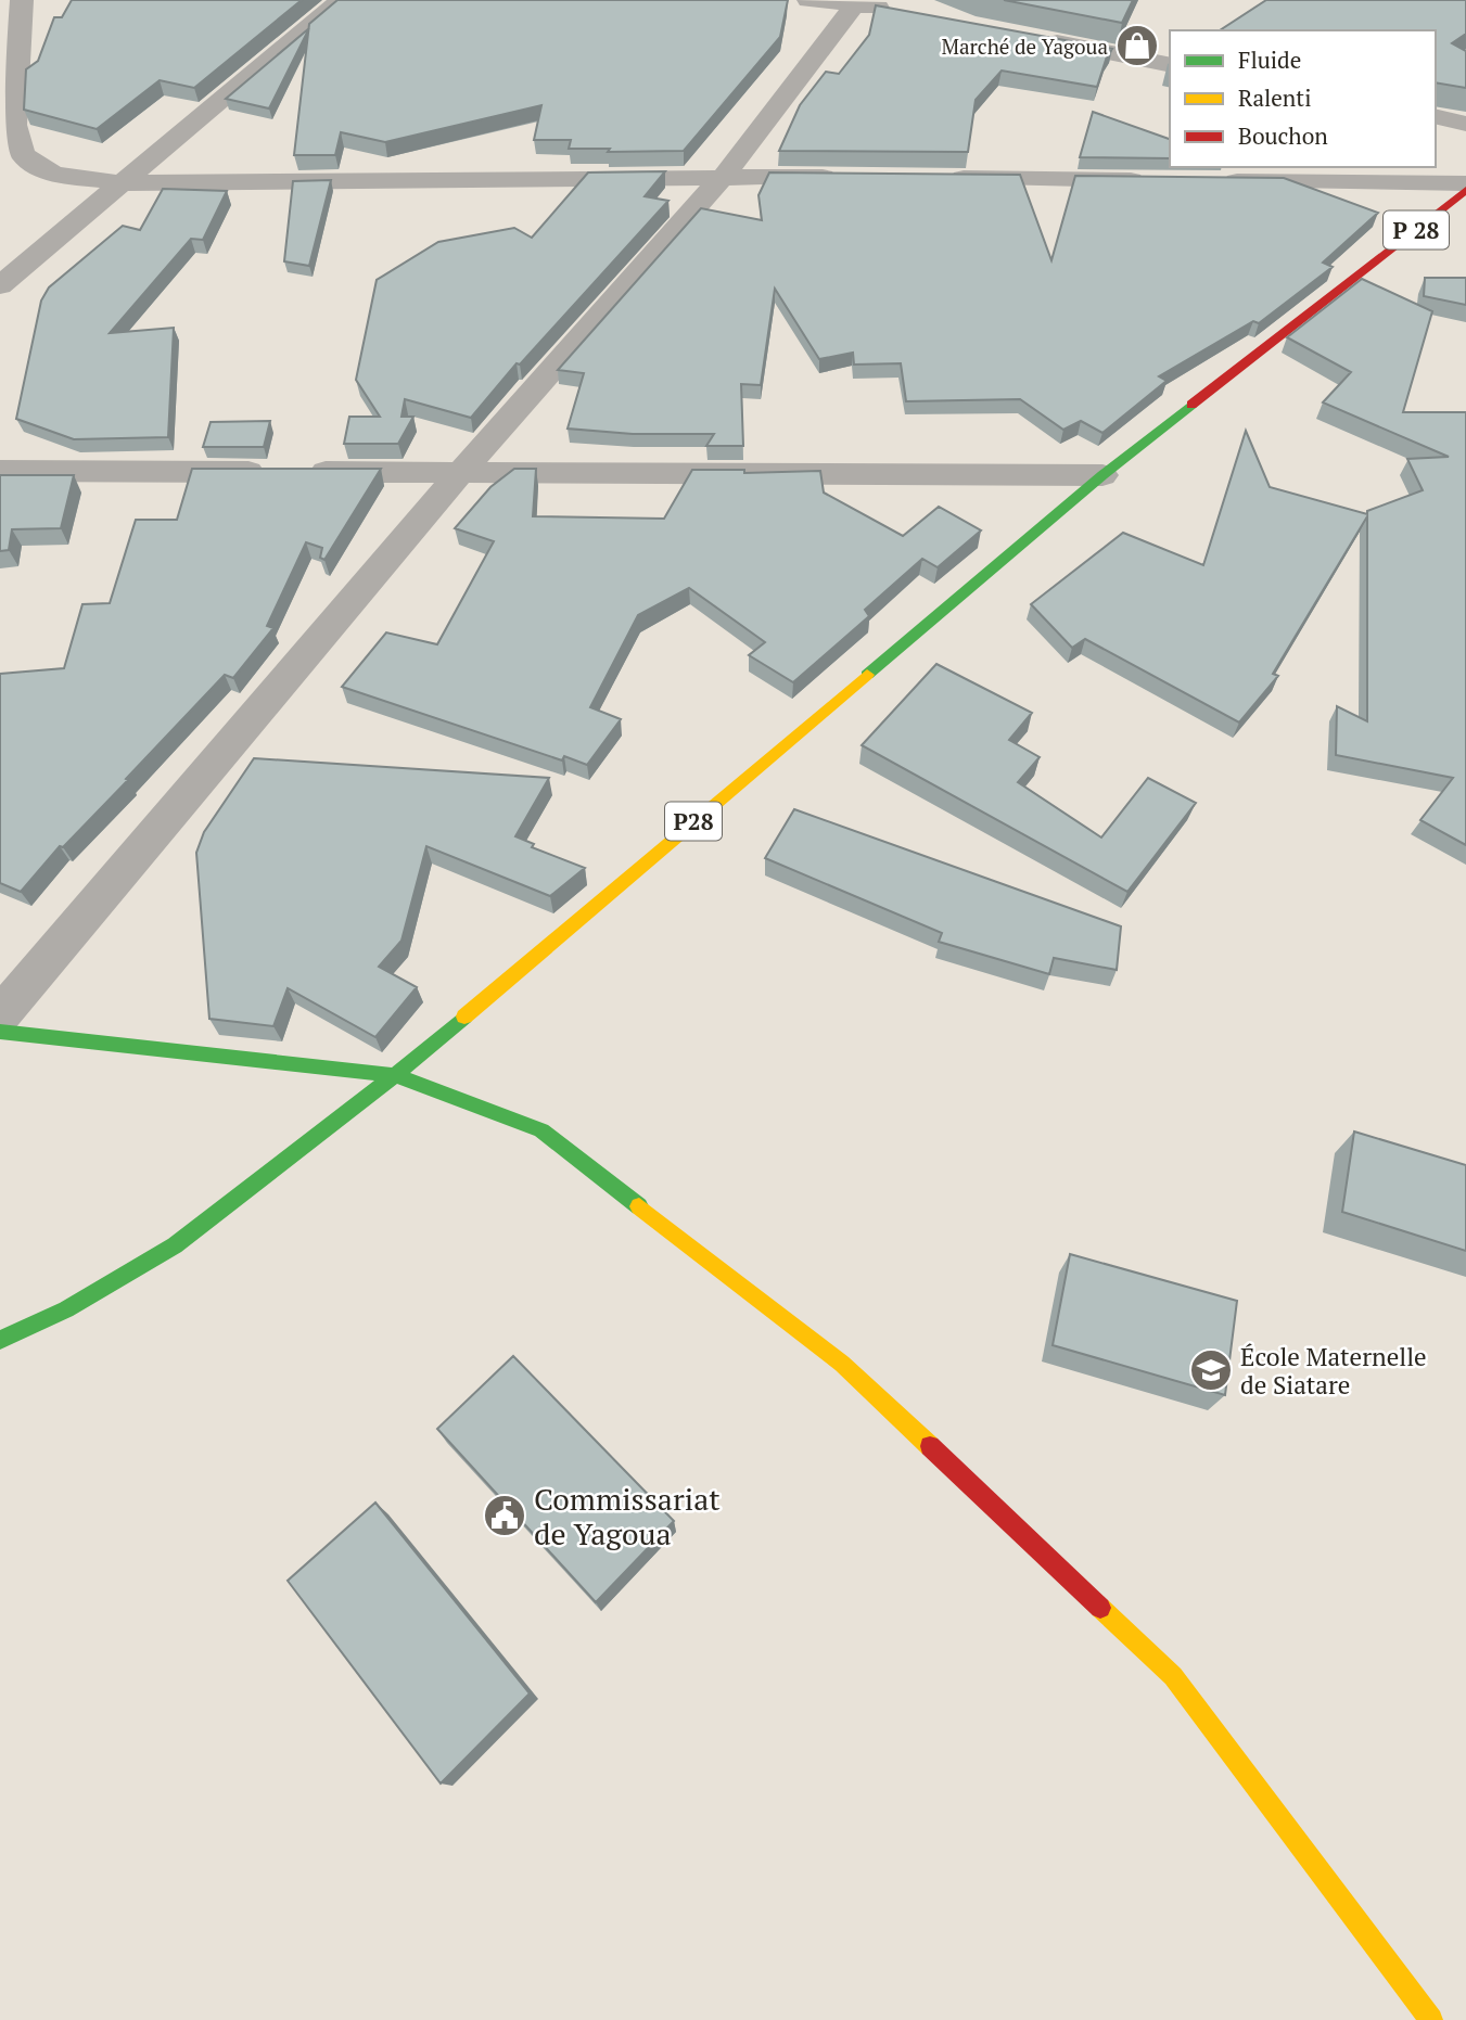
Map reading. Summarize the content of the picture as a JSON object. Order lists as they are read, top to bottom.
{
  "streets": {
    "main road": ["P 28", "P28"]
  },
  "crossings": [
    ["P 28", "P28"]
  ],
  "places": {
    "shop": ["Marché de Yagoua"],
    "school or university": ["École Maternelle de Siatare"],
    "public building": ["Commissariat de Yagoua"]
  },
  "legend": ["Fluide", "Ralenti", "Bouchon"]
}
